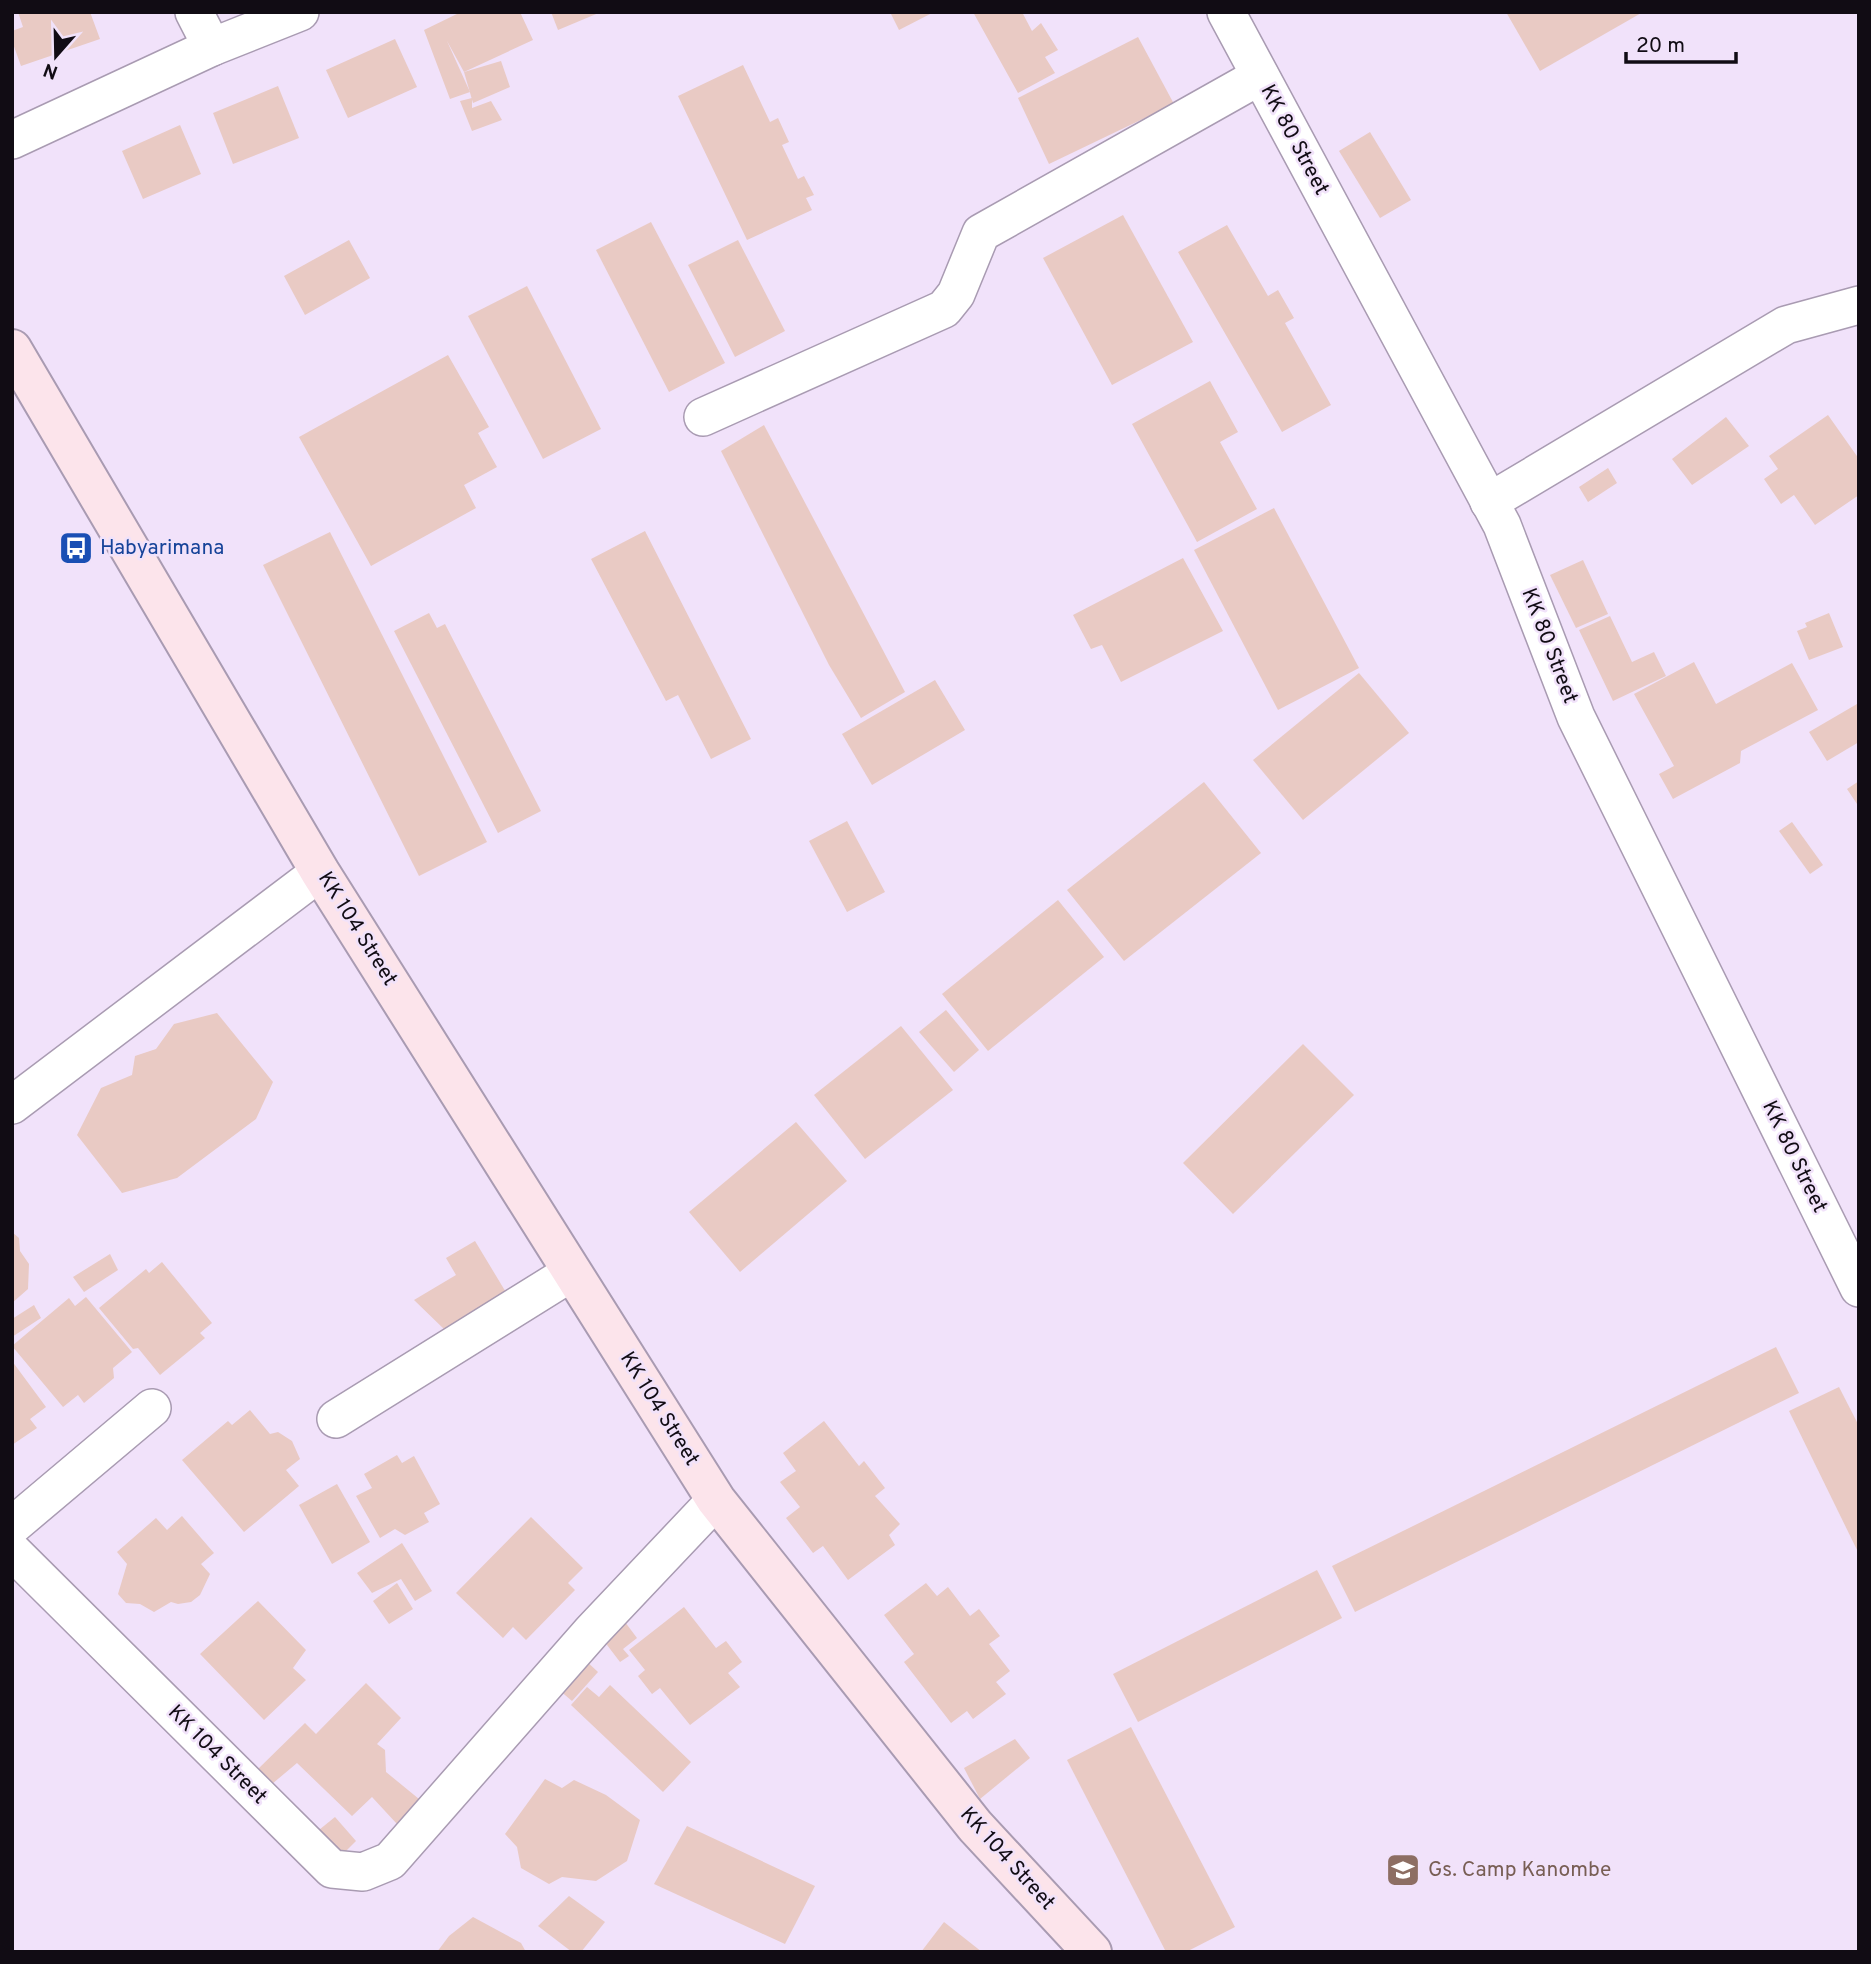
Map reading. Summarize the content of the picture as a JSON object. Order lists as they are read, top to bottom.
{
  "streets": {
    "street": ["KK 80 Street", "KK 104 Street"]
  },
  "places": {
    "bus stop": ["Habyarimana"],
    "school or university": ["Gs. Camp Kanombe"]
  },
  "scale_bar": "20 m",
  "north": "bottom"
}
